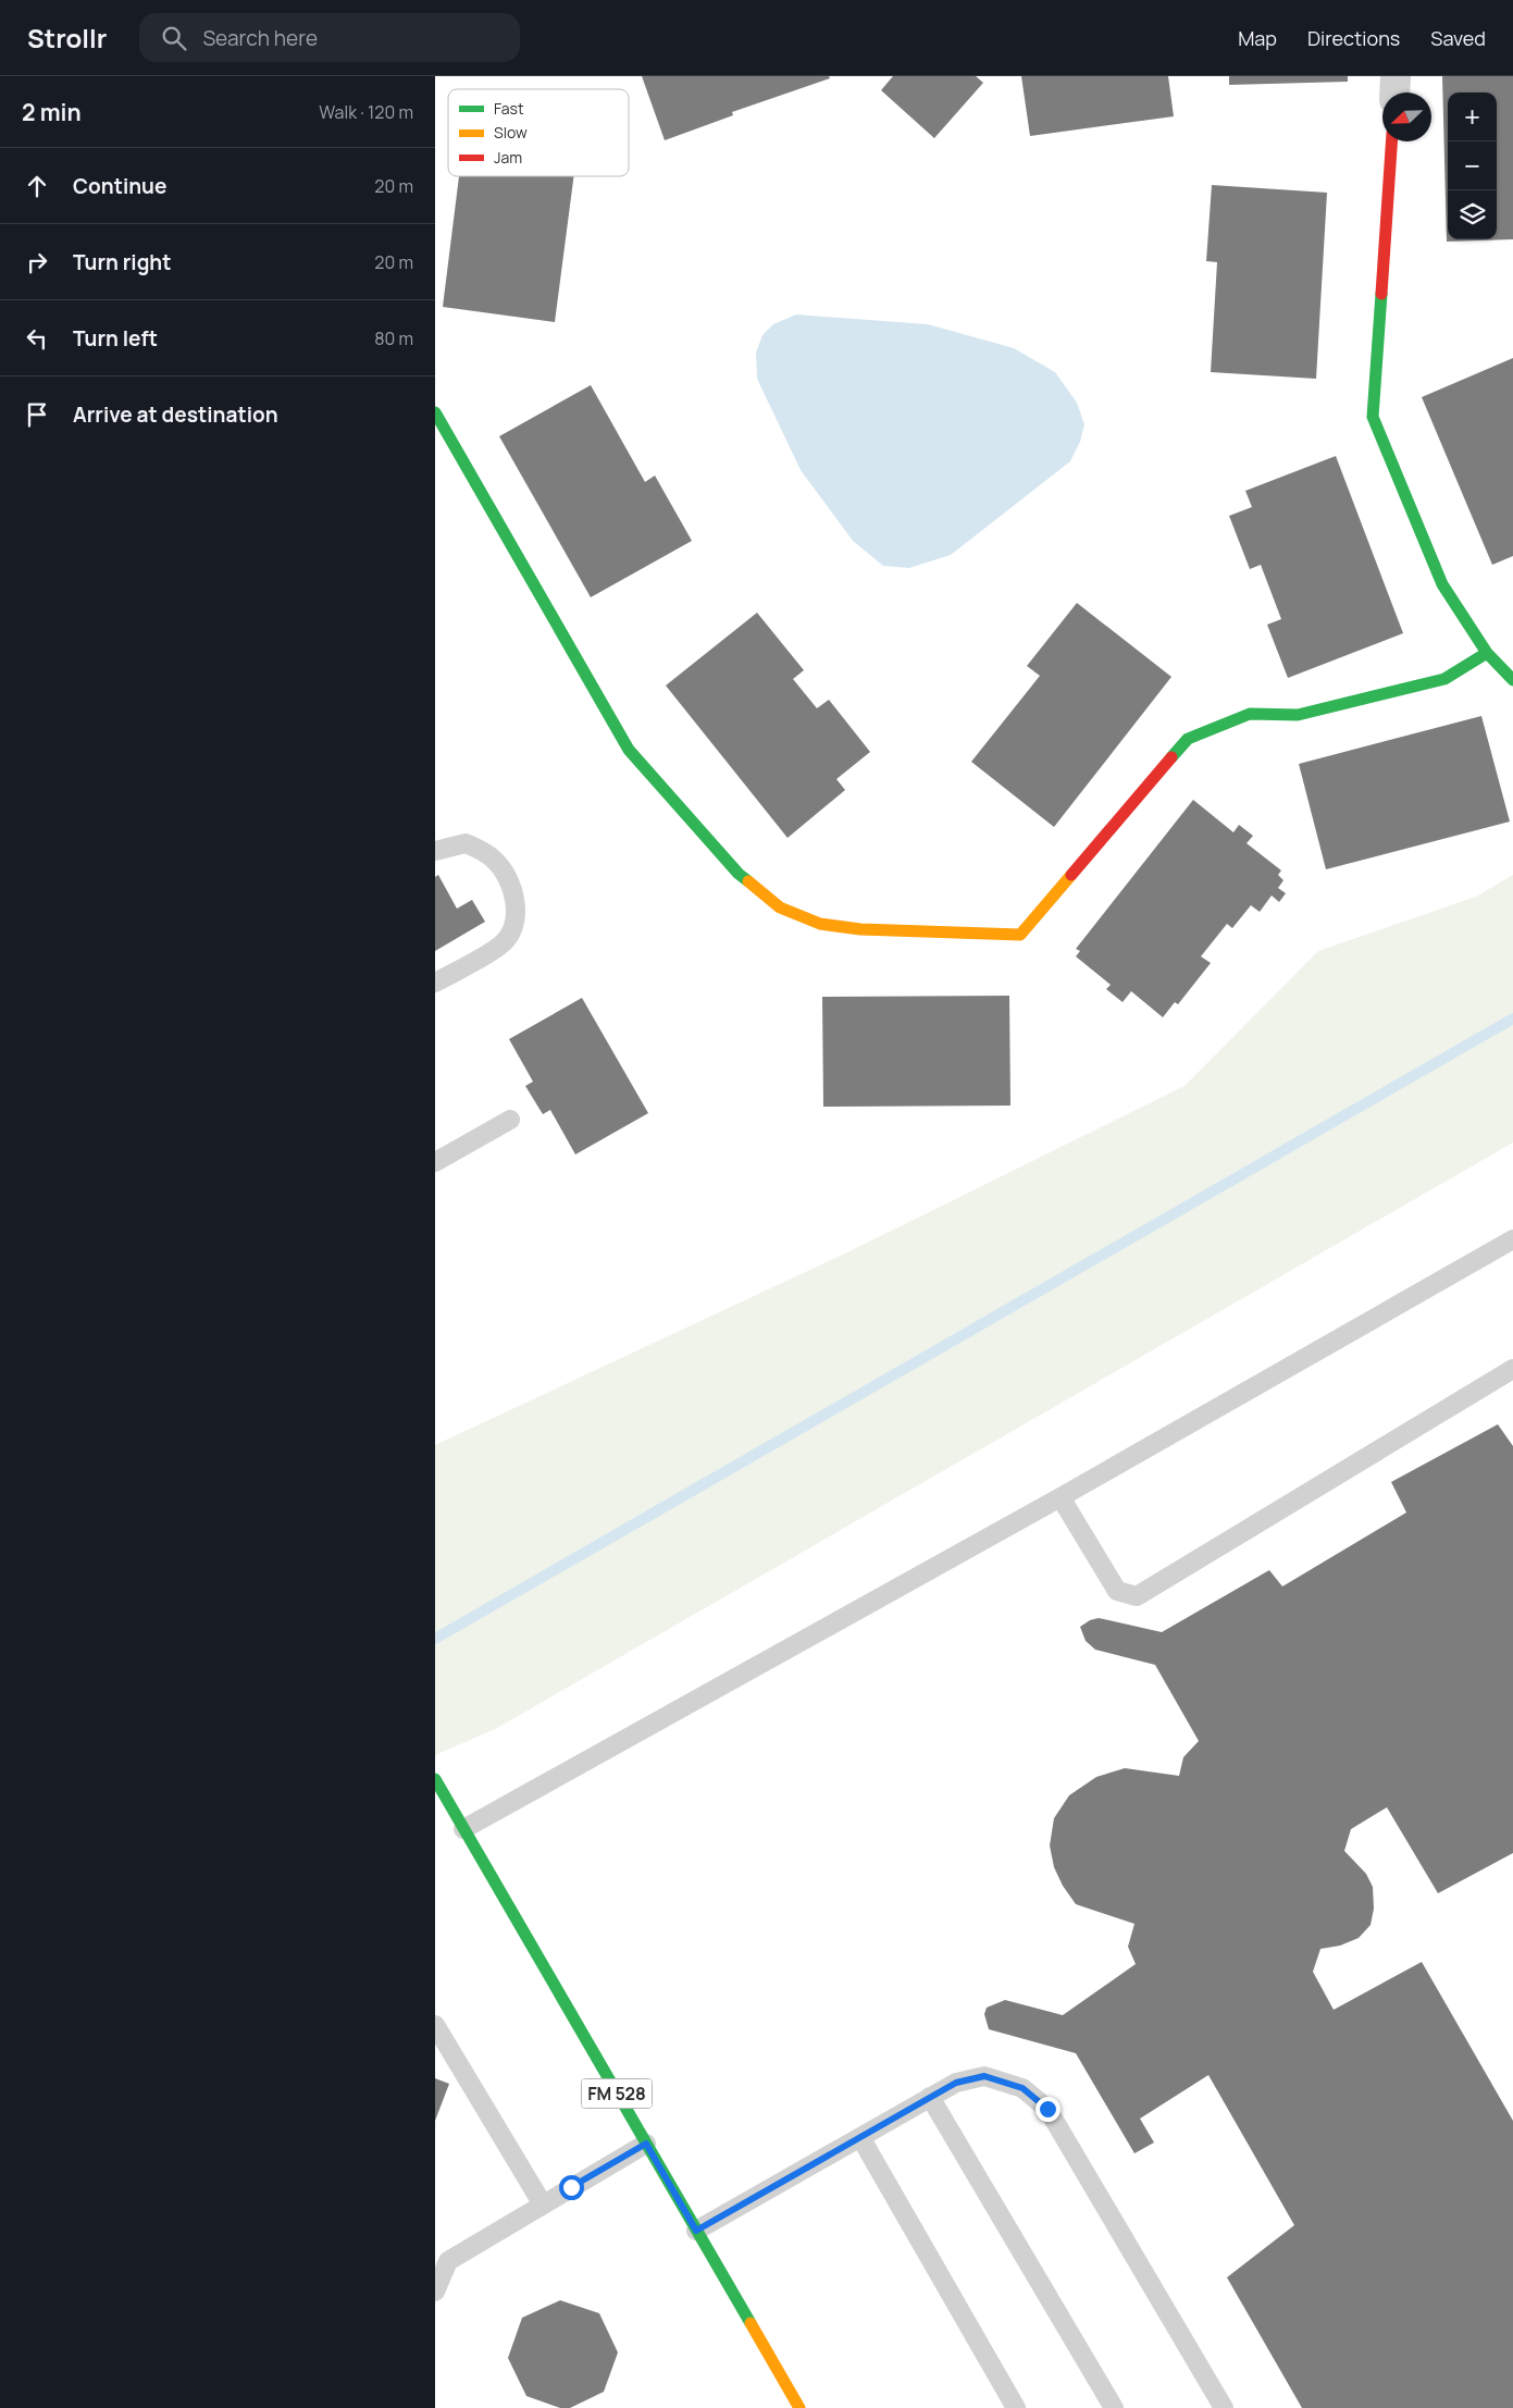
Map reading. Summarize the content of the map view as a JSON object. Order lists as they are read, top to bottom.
{
  "streets": {
    "street": ["FM 528"]
  },
  "legend": ["Fast", "Slow", "Jam"],
  "north": "bottom left",
  "page": {
    "header": "Strollr",
    "search": "Search here",
    "nav": ["Map", "Directions", "Saved"],
    "heading": ["2 min", "Walk · 120 m"],
    "map_buttons": ["+", "−"],
    "list": [
      ["Continue", "20 m"],
      ["Turn right", "20 m"],
      ["Turn left", "80 m"],
      "Arrive at destination"
    ]
  }
}
